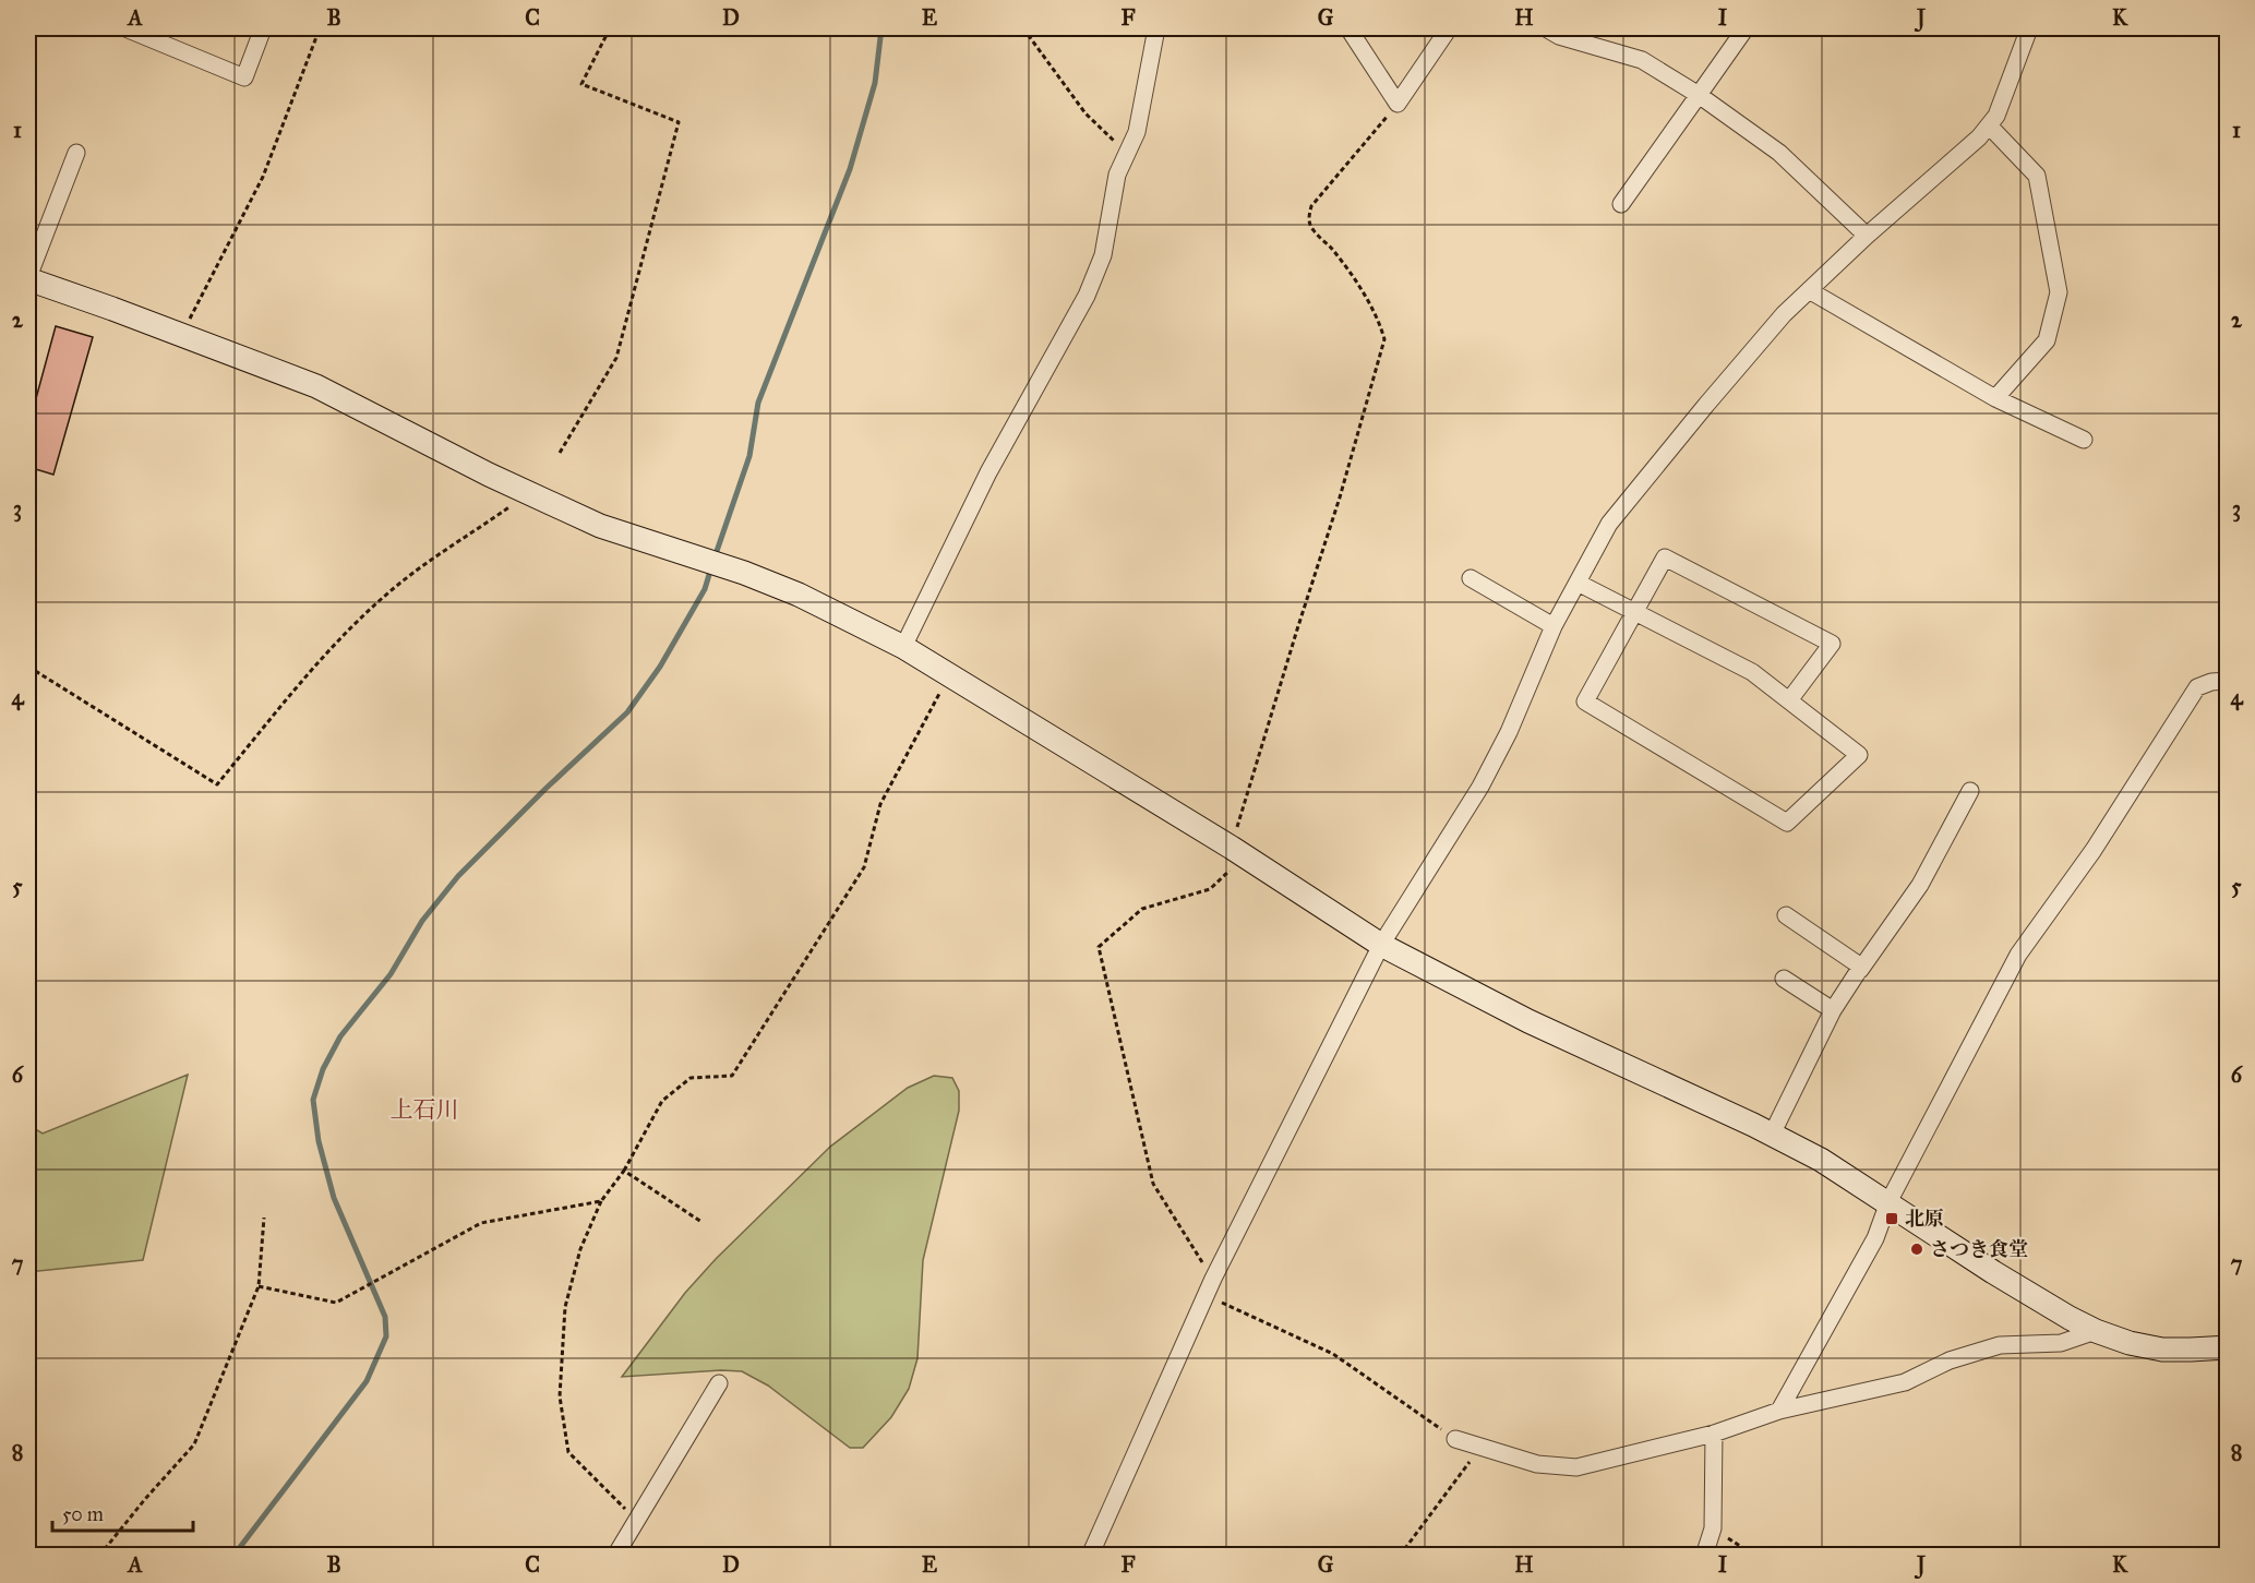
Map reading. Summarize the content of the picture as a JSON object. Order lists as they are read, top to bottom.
{
  "districts": ["上石川"],
  "places": {
    "transit": ["北原"],
    "other": ["さつき食堂"]
  },
  "scale_bar": "50 m",
  "grid": {
    "columns": [
      "A",
      "B",
      "C",
      "D",
      "E",
      "F",
      "G",
      "H",
      "I",
      "J",
      "K"
    ],
    "rows": [
      "1",
      "2",
      "3",
      "4",
      "5",
      "6",
      "7",
      "8"
    ]
  }
}
